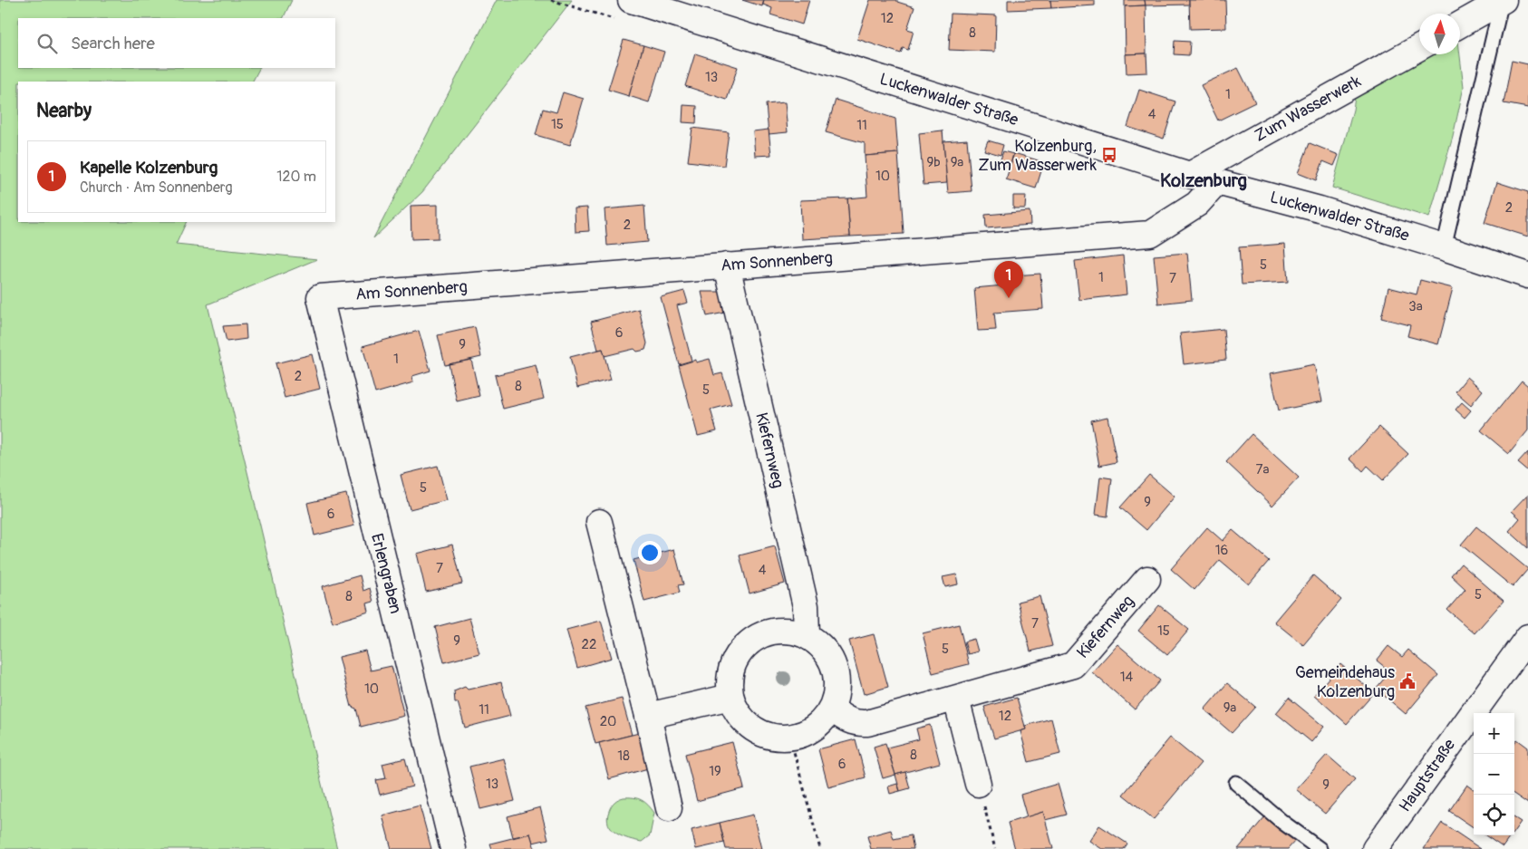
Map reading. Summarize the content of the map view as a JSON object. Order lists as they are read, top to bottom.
{
  "streets": {
    "street": [
      "Luckenwalder Straße",
      "Zum Wasserwerk",
      "Am Sonnenberg",
      "Kiefernweg",
      "Erlengraben",
      "Hauptstraße"
    ]
  },
  "crossings": [
    ["Luckenwalder Straße", "Zum Wasserwerk"],
    ["Luckenwalder Straße", "Am Sonnenberg"],
    ["Am Sonnenberg", "Kiefernweg"],
    ["Am Sonnenberg", "Erlengraben"]
  ],
  "districts": ["Kolzenburg"],
  "places": {
    "bus stop": ["Kolzenburg, Zum Wasserwerk"],
    "public building": ["Gemeindehaus Kolzenburg"]
  },
  "house_numbers": [
    "12",
    "8",
    "13",
    "1",
    "4",
    "15",
    "11",
    "9b",
    "9a",
    "10",
    "2",
    "2",
    "5",
    "1",
    "7",
    "3a",
    "6",
    "9",
    "1",
    "2",
    "8",
    "5",
    "7a",
    "5",
    "9",
    "6",
    "16",
    "7",
    "4",
    "5",
    "8",
    "7",
    "15",
    "9",
    "22",
    "5",
    "14",
    "10",
    "9a",
    "11",
    "12",
    "20",
    "8",
    "18",
    "6",
    "19",
    "13",
    "9"
  ],
  "north": "top",
  "page": {
    "search": "Search here",
    "heading": "Nearby",
    "list": [
      {
        "mark": "1",
        "name": "Kapelle Kolzenburg",
        "note": "Church · Am Sonnenberg",
        "value": "120 m"
      }
    ],
    "pins": "1",
    "map_buttons": ["+", "−"]
  }
}
